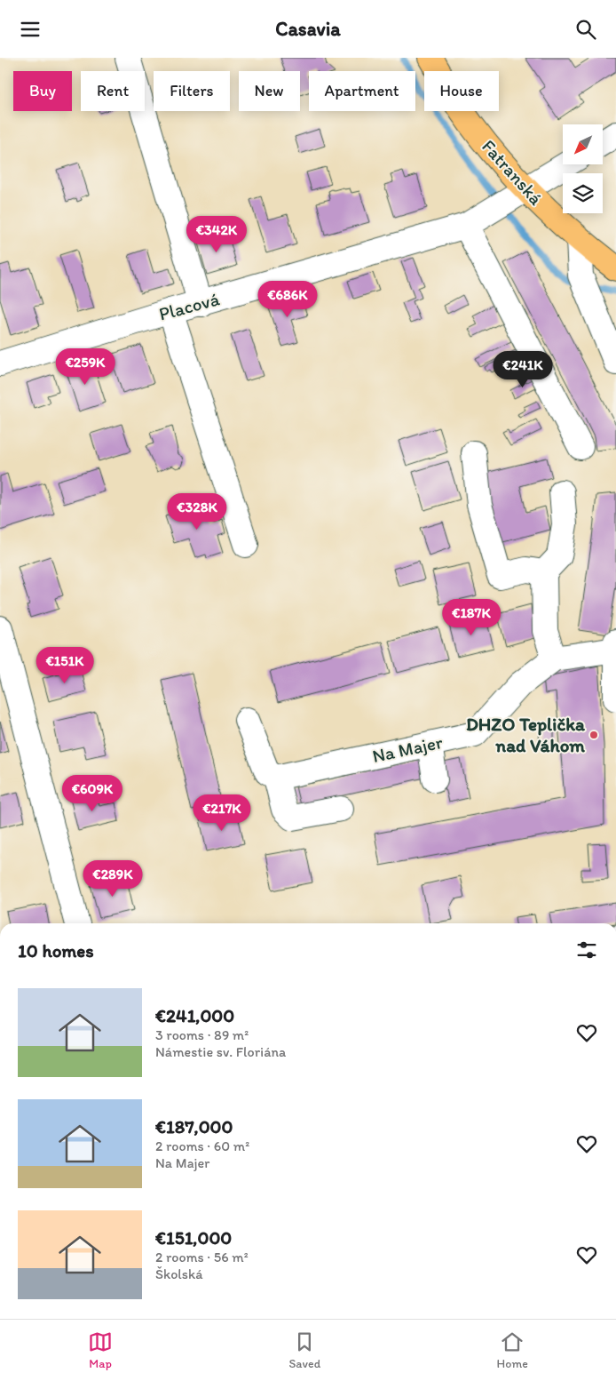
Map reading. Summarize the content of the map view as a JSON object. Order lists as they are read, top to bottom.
{
  "streets": {
    "main road": ["Fatranská"],
    "street": ["Placová", "Na Majer"]
  },
  "crossings": [
    ["Fatranská", "Placová"]
  ],
  "places": ["DHZO Teplička nad Váhom"],
  "north": "bottom left",
  "page": {
    "header": "Casavia",
    "chip": [
      "Buy",
      "Rent",
      "Filters",
      "New",
      "Apartment",
      "House"
    ],
    "price": [
      "€342K",
      "€686K",
      "€259K",
      "€241K",
      "€328K",
      "€187K",
      "€151K",
      "€609K",
      "€217K",
      "€289K"
    ],
    "heading": "10 homes",
    "list": [
      {
        "name": "€241,000",
        "note": "3 rooms · 89 m² · Námestie sv. Floriána"
      },
      {
        "name": "€187,000",
        "note": "2 rooms · 60 m² · Na Majer"
      },
      {
        "name": "€151,000",
        "note": "2 rooms · 56 m² · Školská"
      }
    ],
    "tabs": ["Map", "Saved", "Home"]
  }
}
